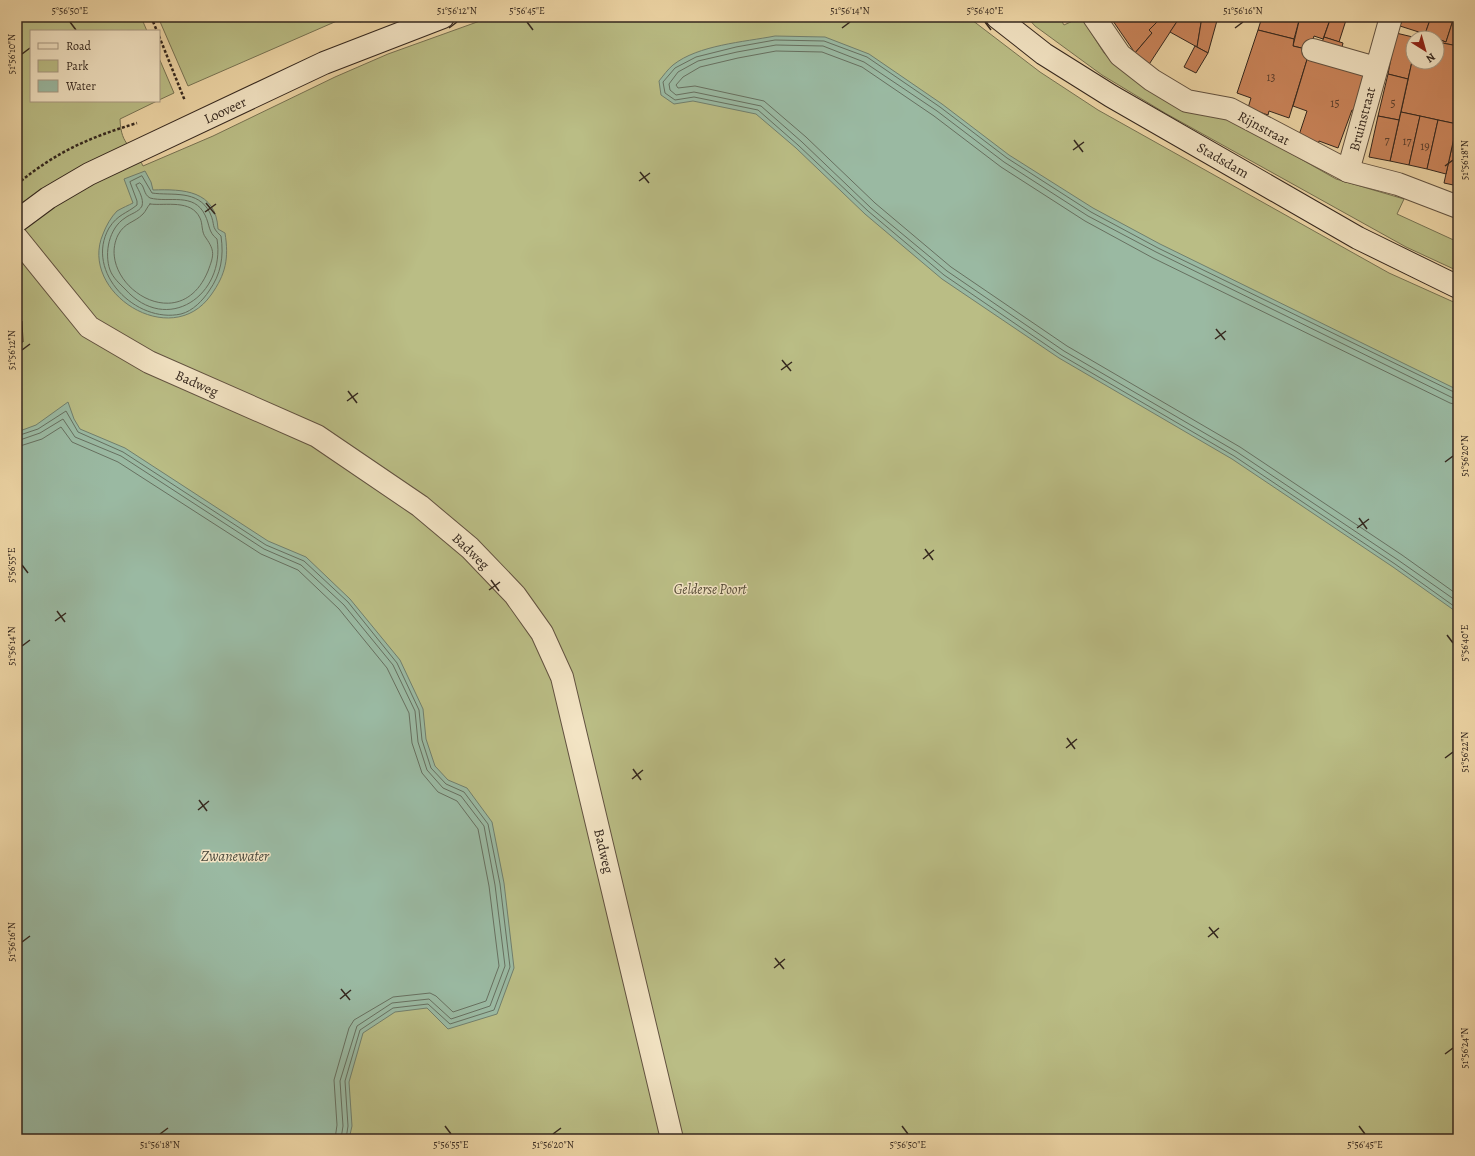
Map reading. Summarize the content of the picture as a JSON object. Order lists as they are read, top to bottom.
{
  "streets": {
    "street": [
      "Looveer",
      "Bruinstraat",
      "Rijnstraat",
      "Stadsdam",
      "Badweg"
    ]
  },
  "crossings": [
    ["Bruinstraat", "Rijnstraat"]
  ],
  "water": ["Zwanewater"],
  "parks": ["Gelderse Poort"],
  "house_numbers": [
    "13",
    "15",
    "5",
    "7",
    "17",
    "19"
  ],
  "legend": ["Road", "Park", "Water"],
  "north": "bottom right",
  "coordinates": [
    "5°56'50\"E",
    "51°56'12\"N",
    "5°56'45\"E",
    "51°56'14\"N",
    "5°56'40\"E",
    "51°56'16\"N",
    "51°56'10\"N",
    "51°56'18\"N",
    "51°56'20\"N",
    "5°56'55\"E",
    "51°56'22\"N",
    "51°56'24\"N"
  ]
}
